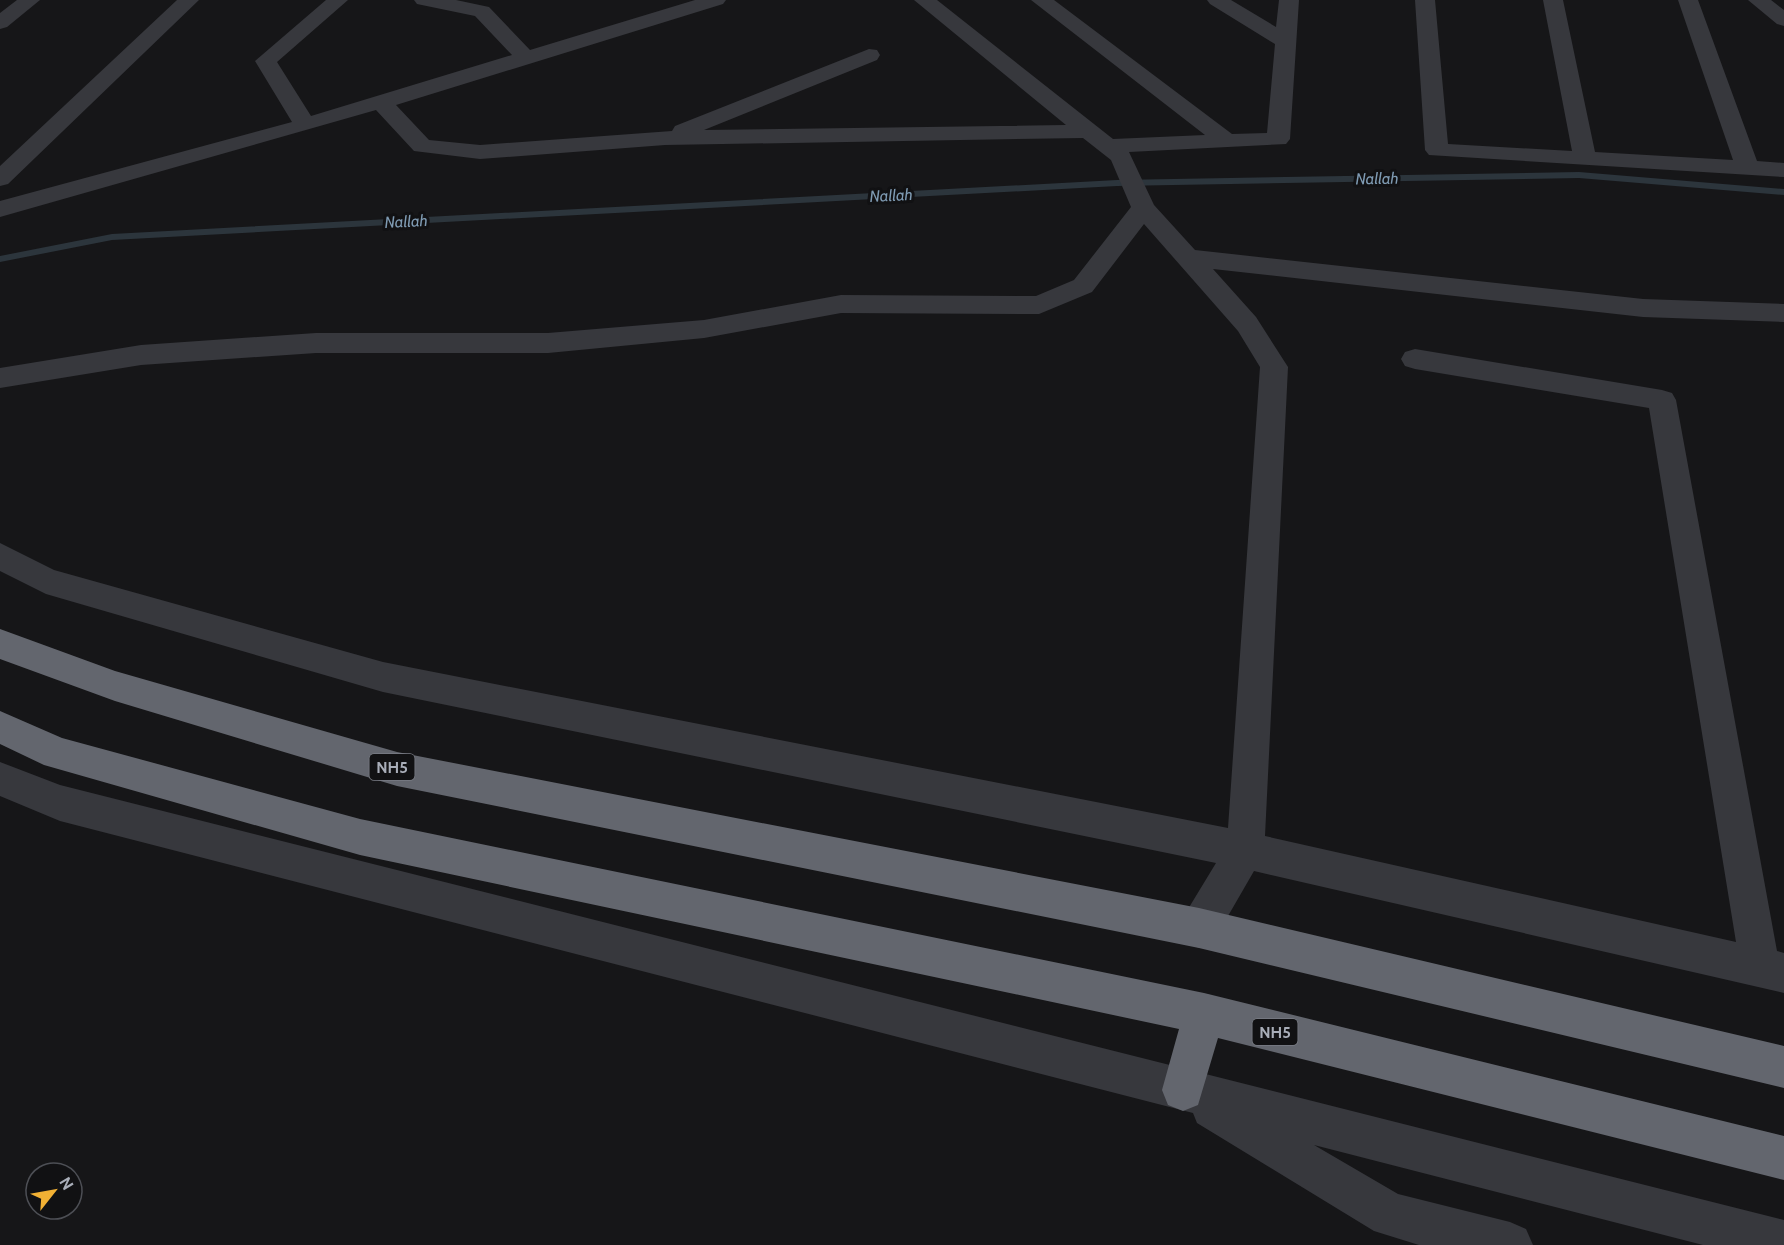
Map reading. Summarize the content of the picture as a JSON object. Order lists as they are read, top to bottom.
{
  "streets": {
    "highway": ["NH5"]
  },
  "water": ["Nallah"],
  "north": "top right"
}
